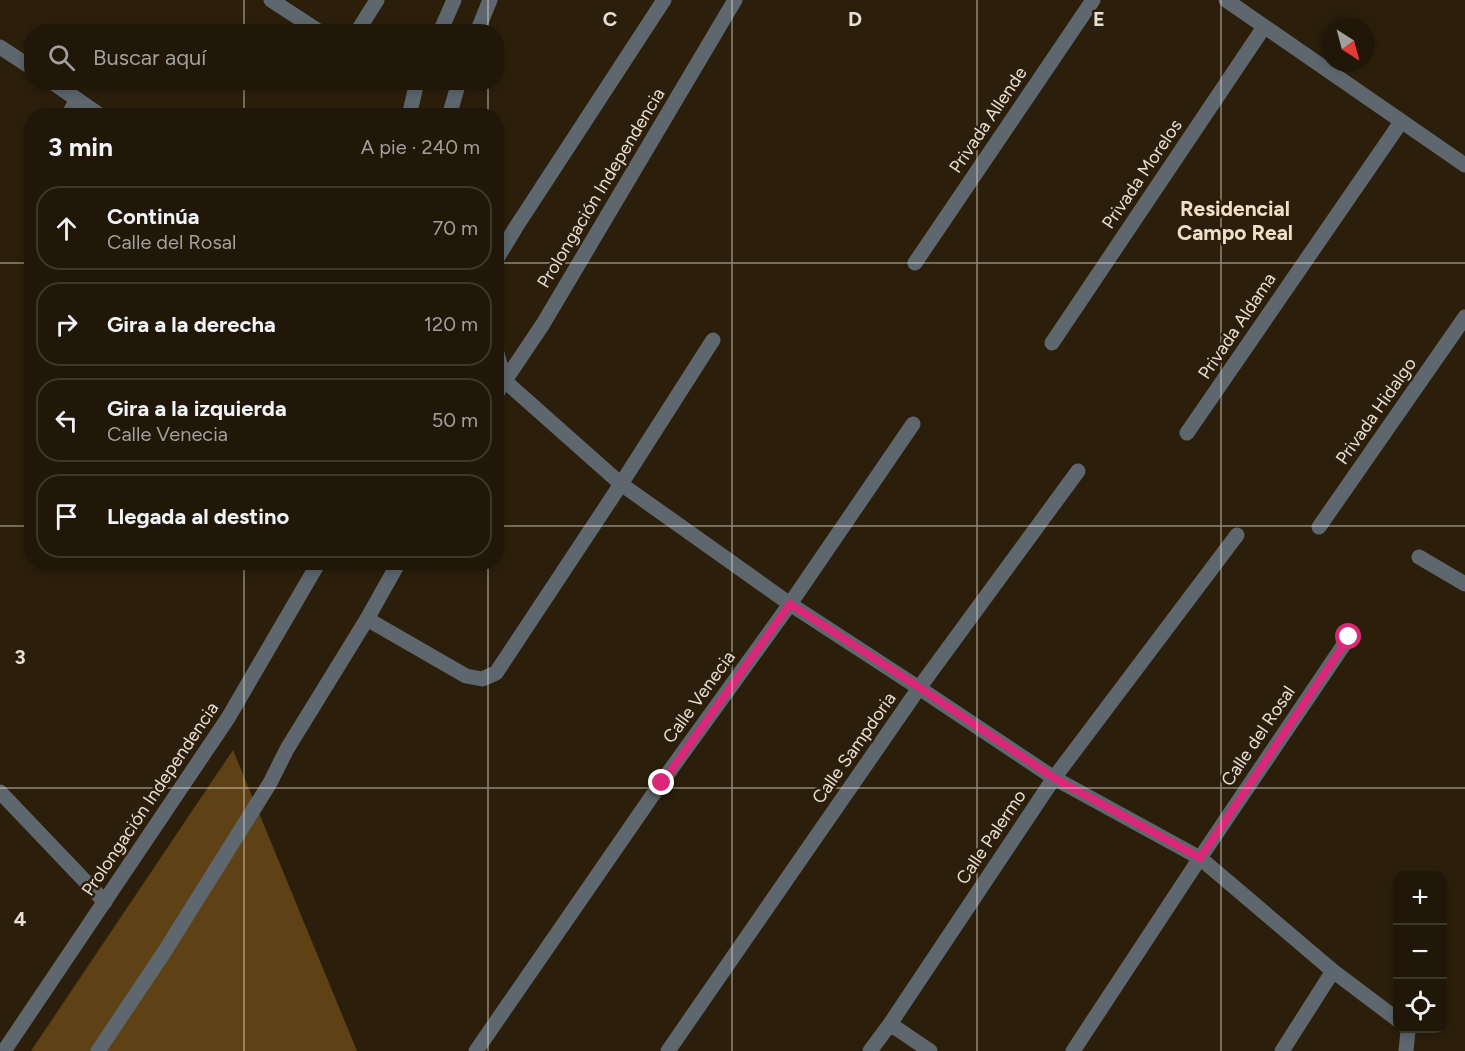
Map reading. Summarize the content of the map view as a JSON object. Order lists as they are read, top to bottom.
{
  "streets": {
    "street": [
      "Privada Allende",
      "Privada Morelos",
      "Prolongación Independencia",
      "Privada Aldama",
      "Privada Hidalgo",
      "Calle Venecia",
      "Calle del Rosal",
      "Calle Sampdoria",
      "Calle Palermo"
    ]
  },
  "districts": ["Residencial Campo Real"],
  "north": "bottom right",
  "page": {
    "search": "Buscar aquí",
    "heading": ["3 min", "A pie · 240 m"],
    "list": [
      ["Continúa", "Calle del Rosal", "70 m"],
      ["Gira a la derecha", "120 m"],
      ["Gira a la izquierda", "Calle Venecia", "50 m"],
      "Llegada al destino"
    ],
    "map_buttons": ["+", "−"]
  },
  "grid": {
    "columns": ["C", "D", "E"],
    "rows": ["3", "4"]
  }
}
